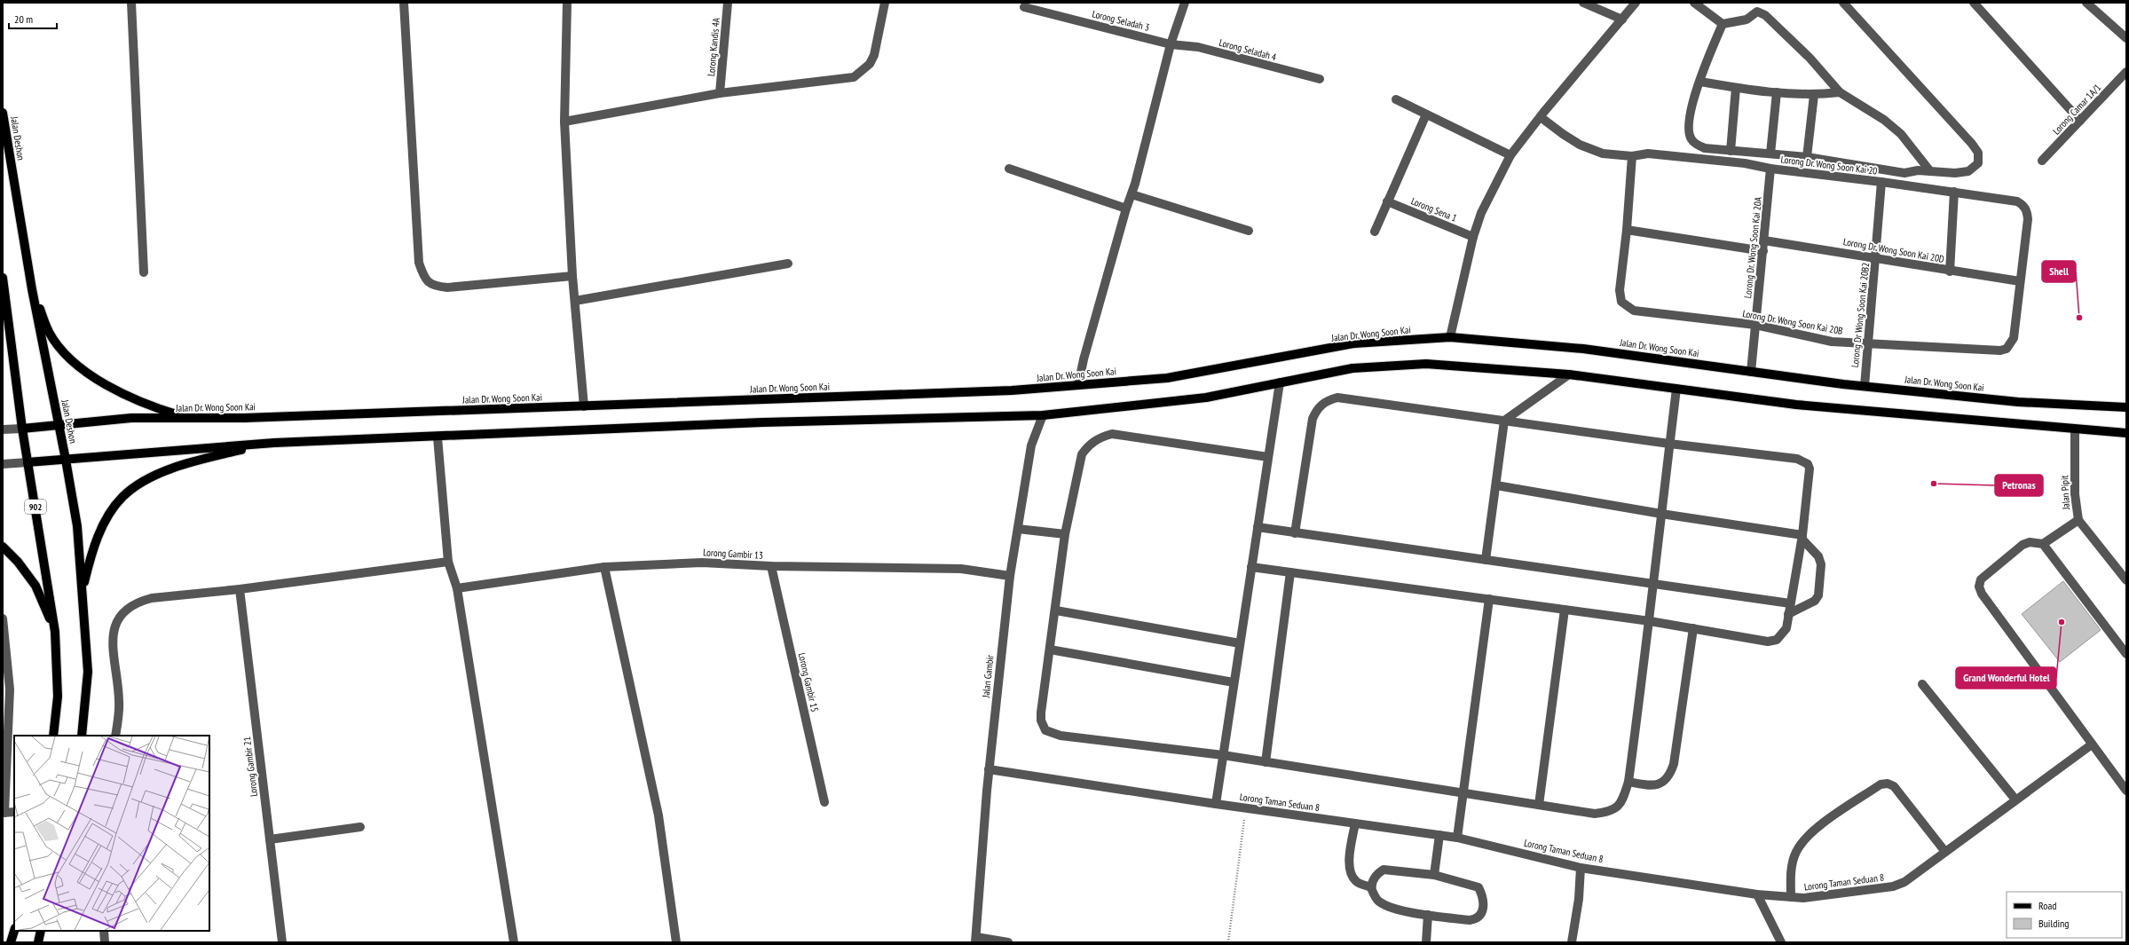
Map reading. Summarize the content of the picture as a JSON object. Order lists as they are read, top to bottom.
{
  "streets": {
    "main road": ["Jalan Deshon", "Jalan Dr. Wong Soon Kai", "902"],
    "street": [
      "Lorong Seladah 3",
      "Lorong Kandis 4A",
      "Lorong Seladah 4",
      "Lorong Camar 1A/1",
      "Lorong Dr. Wong Soon Kai 20",
      "Lorong Sena 1",
      "Lorong Dr. Wong Soon Kai 20A",
      "Lorong Dr. Wong Soon Kai 20D",
      "Lorong Dr Wong Soon Kai 20B2",
      "Lorong Dr. Wong Soon Kai 20B",
      "Jalan Pipit",
      "Lorong Gambir 13",
      "Jalan Gambir",
      "Lorong Gambir 15",
      "Lorong Gambir 21",
      "Lorong Taman Seduan 8"
    ]
  },
  "crossings": [
    ["Lorong Seladah 3", "Lorong Seladah 4"],
    ["Jalan Deshon", "Jalan Dr. Wong Soon Kai"],
    ["Lorong Dr. Wong Soon Kai 20", "Lorong Dr. Wong Soon Kai 20A"],
    ["Lorong Dr. Wong Soon Kai 20", "Lorong Dr. Wong Soon Kai 20D"],
    ["Lorong Dr. Wong Soon Kai 20", "Lorong Dr Wong Soon Kai 20B2"],
    ["Lorong Dr. Wong Soon Kai 20", "Lorong Dr. Wong Soon Kai 20B"],
    ["Lorong Dr. Wong Soon Kai 20A", "Lorong Dr. Wong Soon Kai 20D"],
    ["Lorong Dr. Wong Soon Kai 20A", "Lorong Dr. Wong Soon Kai 20B"],
    ["Lorong Dr. Wong Soon Kai 20A", "Jalan Dr. Wong Soon Kai"],
    ["Lorong Dr. Wong Soon Kai 20D", "Lorong Dr Wong Soon Kai 20B2"],
    ["Lorong Dr. Wong Soon Kai 20D", "Lorong Dr. Wong Soon Kai 20B"],
    ["Lorong Dr Wong Soon Kai 20B2", "Lorong Dr. Wong Soon Kai 20B"],
    ["Lorong Dr Wong Soon Kai 20B2", "Jalan Dr. Wong Soon Kai"],
    ["Jalan Dr. Wong Soon Kai", "902"],
    ["Lorong Gambir 13", "Jalan Gambir"],
    ["Lorong Gambir 13", "Lorong Gambir 15"],
    ["Jalan Gambir", "Lorong Taman Seduan 8"]
  ],
  "places": ["Shell", "Petronas", "Grand Wonderful Hotel"],
  "legend": ["Road", "Building"],
  "scale_bar": "20 m"
}
